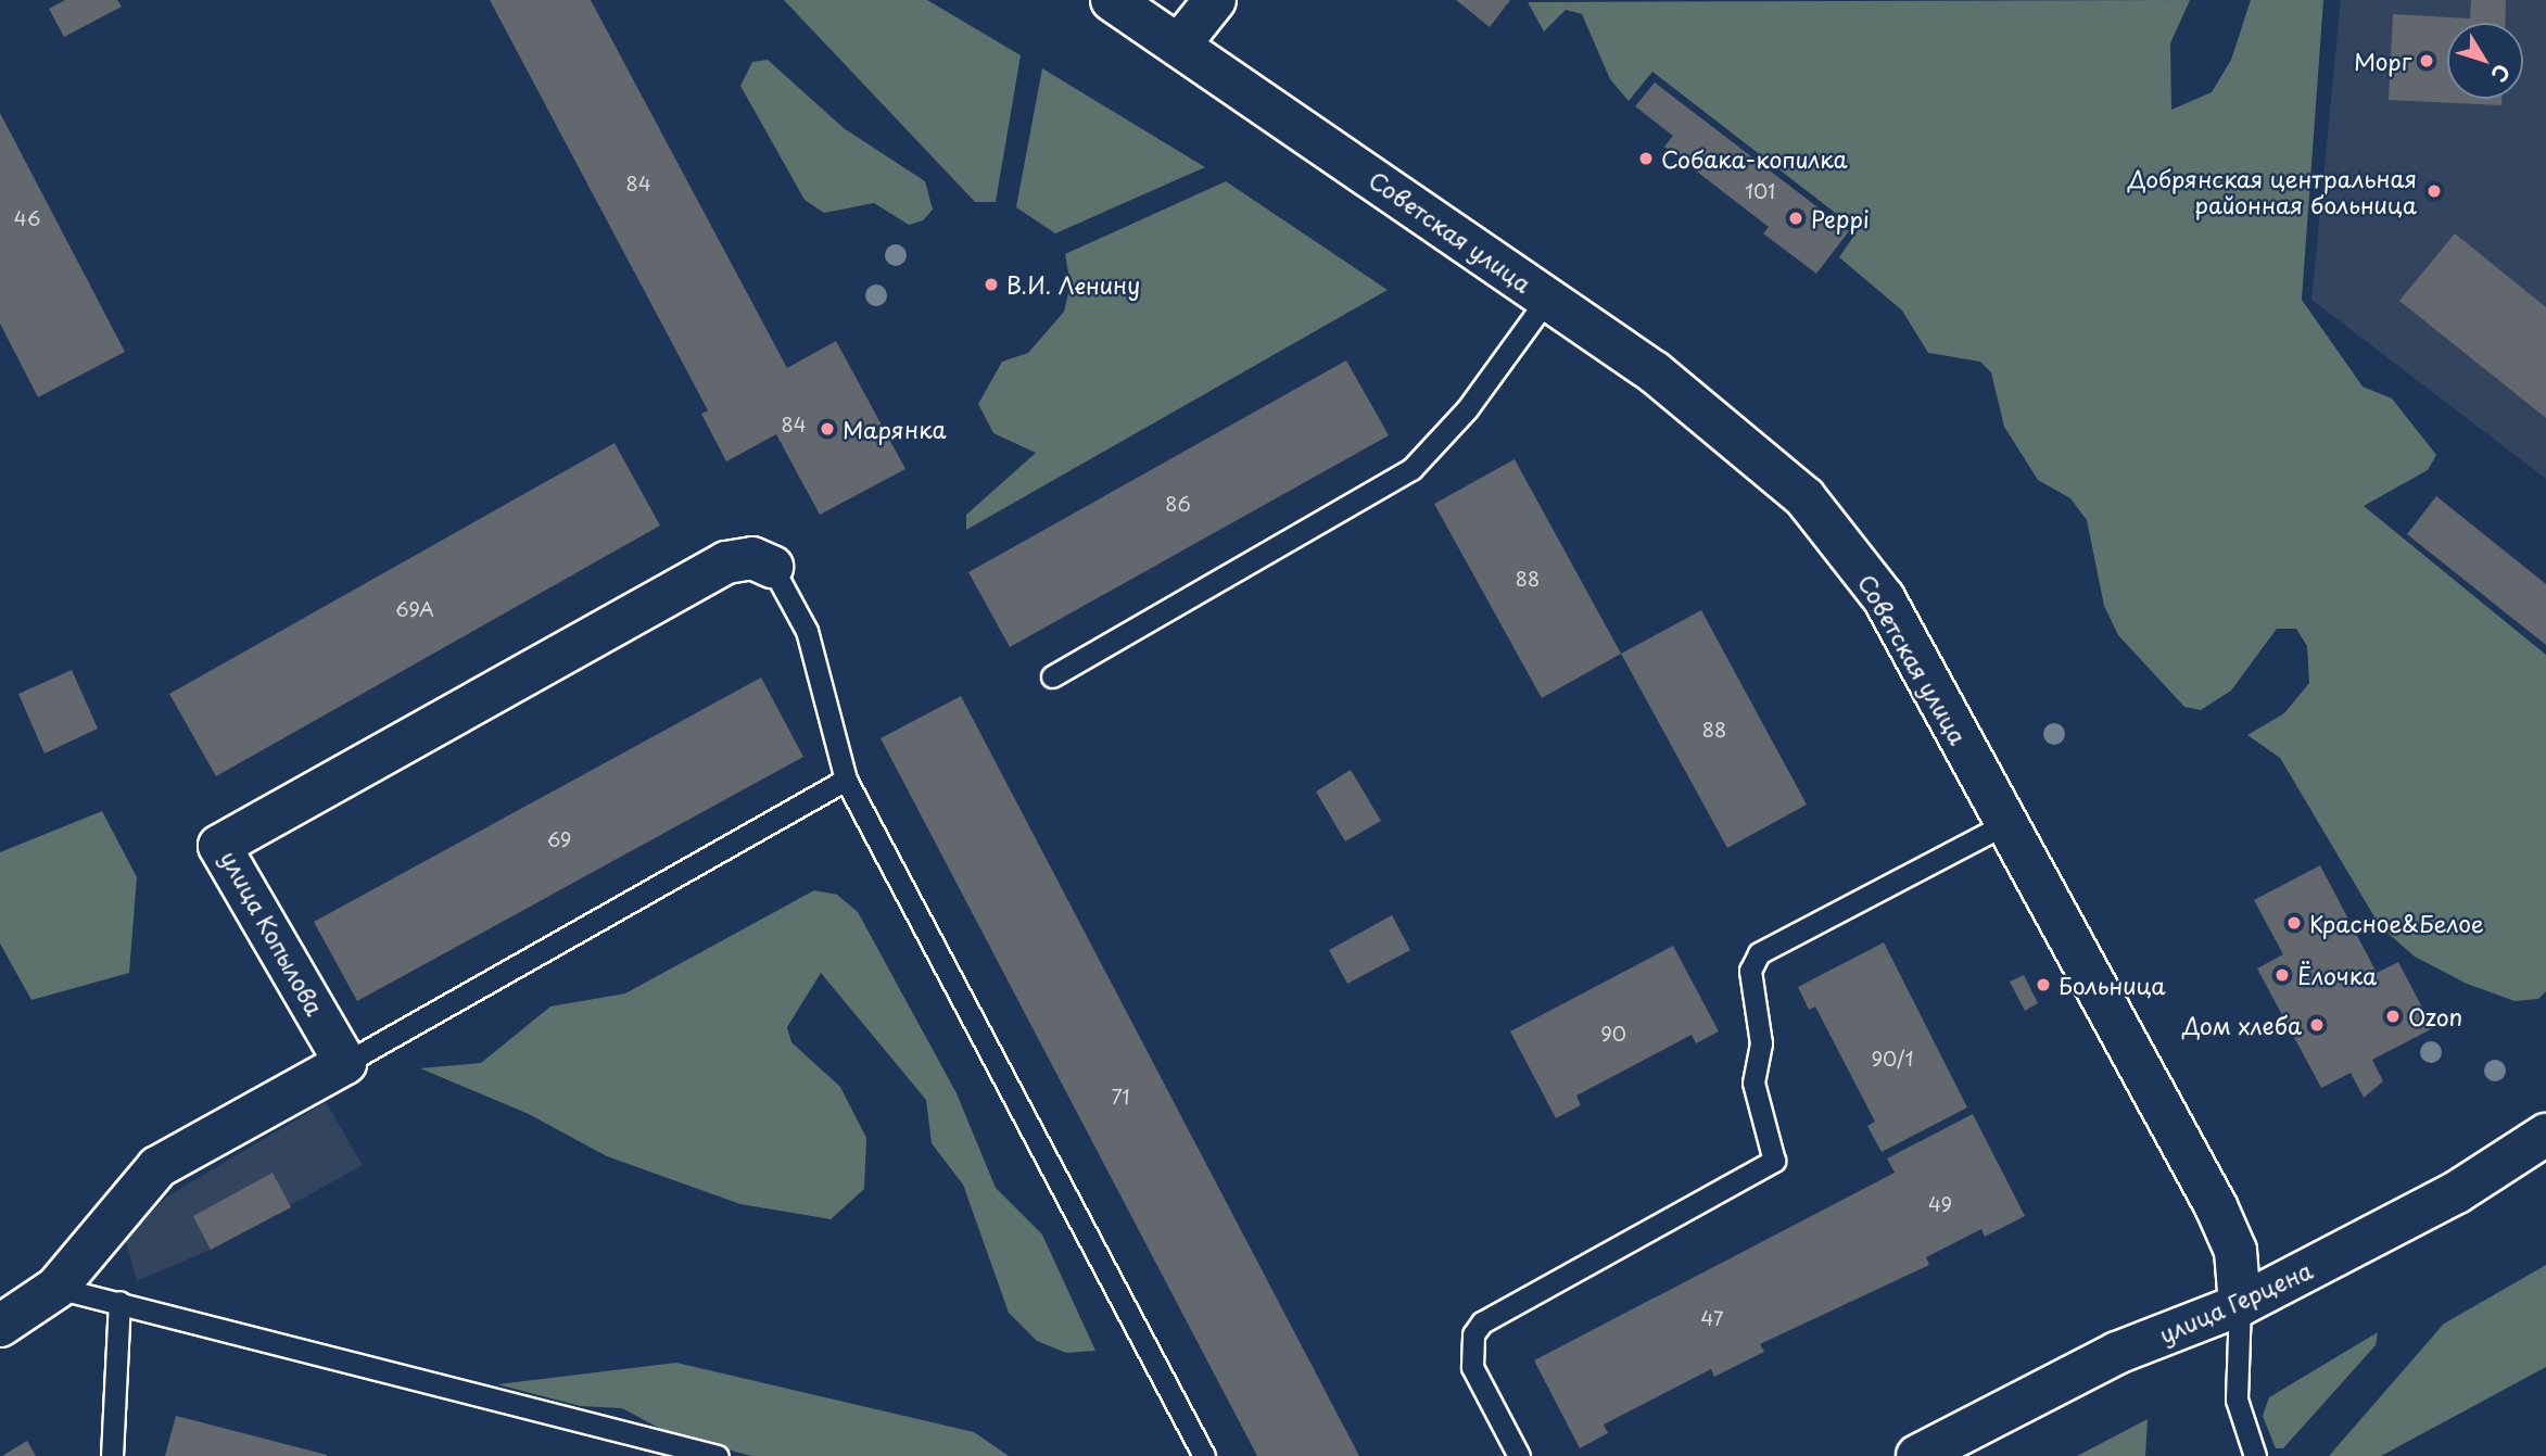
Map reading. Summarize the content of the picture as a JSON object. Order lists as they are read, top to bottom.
{
  "streets": {
    "street": ["Советская улица", "улица Копылова", "улица Герцена"]
  },
  "crossings": [
    ["Советская улица", "улица Герцена"]
  ],
  "places": [
    "Морг",
    "Собака-копилка",
    "Добрянская центральная районная больница",
    "Peppi",
    "В.И. Ленину",
    "Марянка",
    "Красное&Белое",
    "Ёлочка",
    "Больница",
    "Ozon",
    "Дом хлеба"
  ],
  "house_numbers": [
    "84",
    "101",
    "46",
    "84",
    "86",
    "88",
    "69А",
    "88",
    "69",
    "90",
    "90/1",
    "71",
    "49",
    "47"
  ],
  "north": "bottom right"
}
